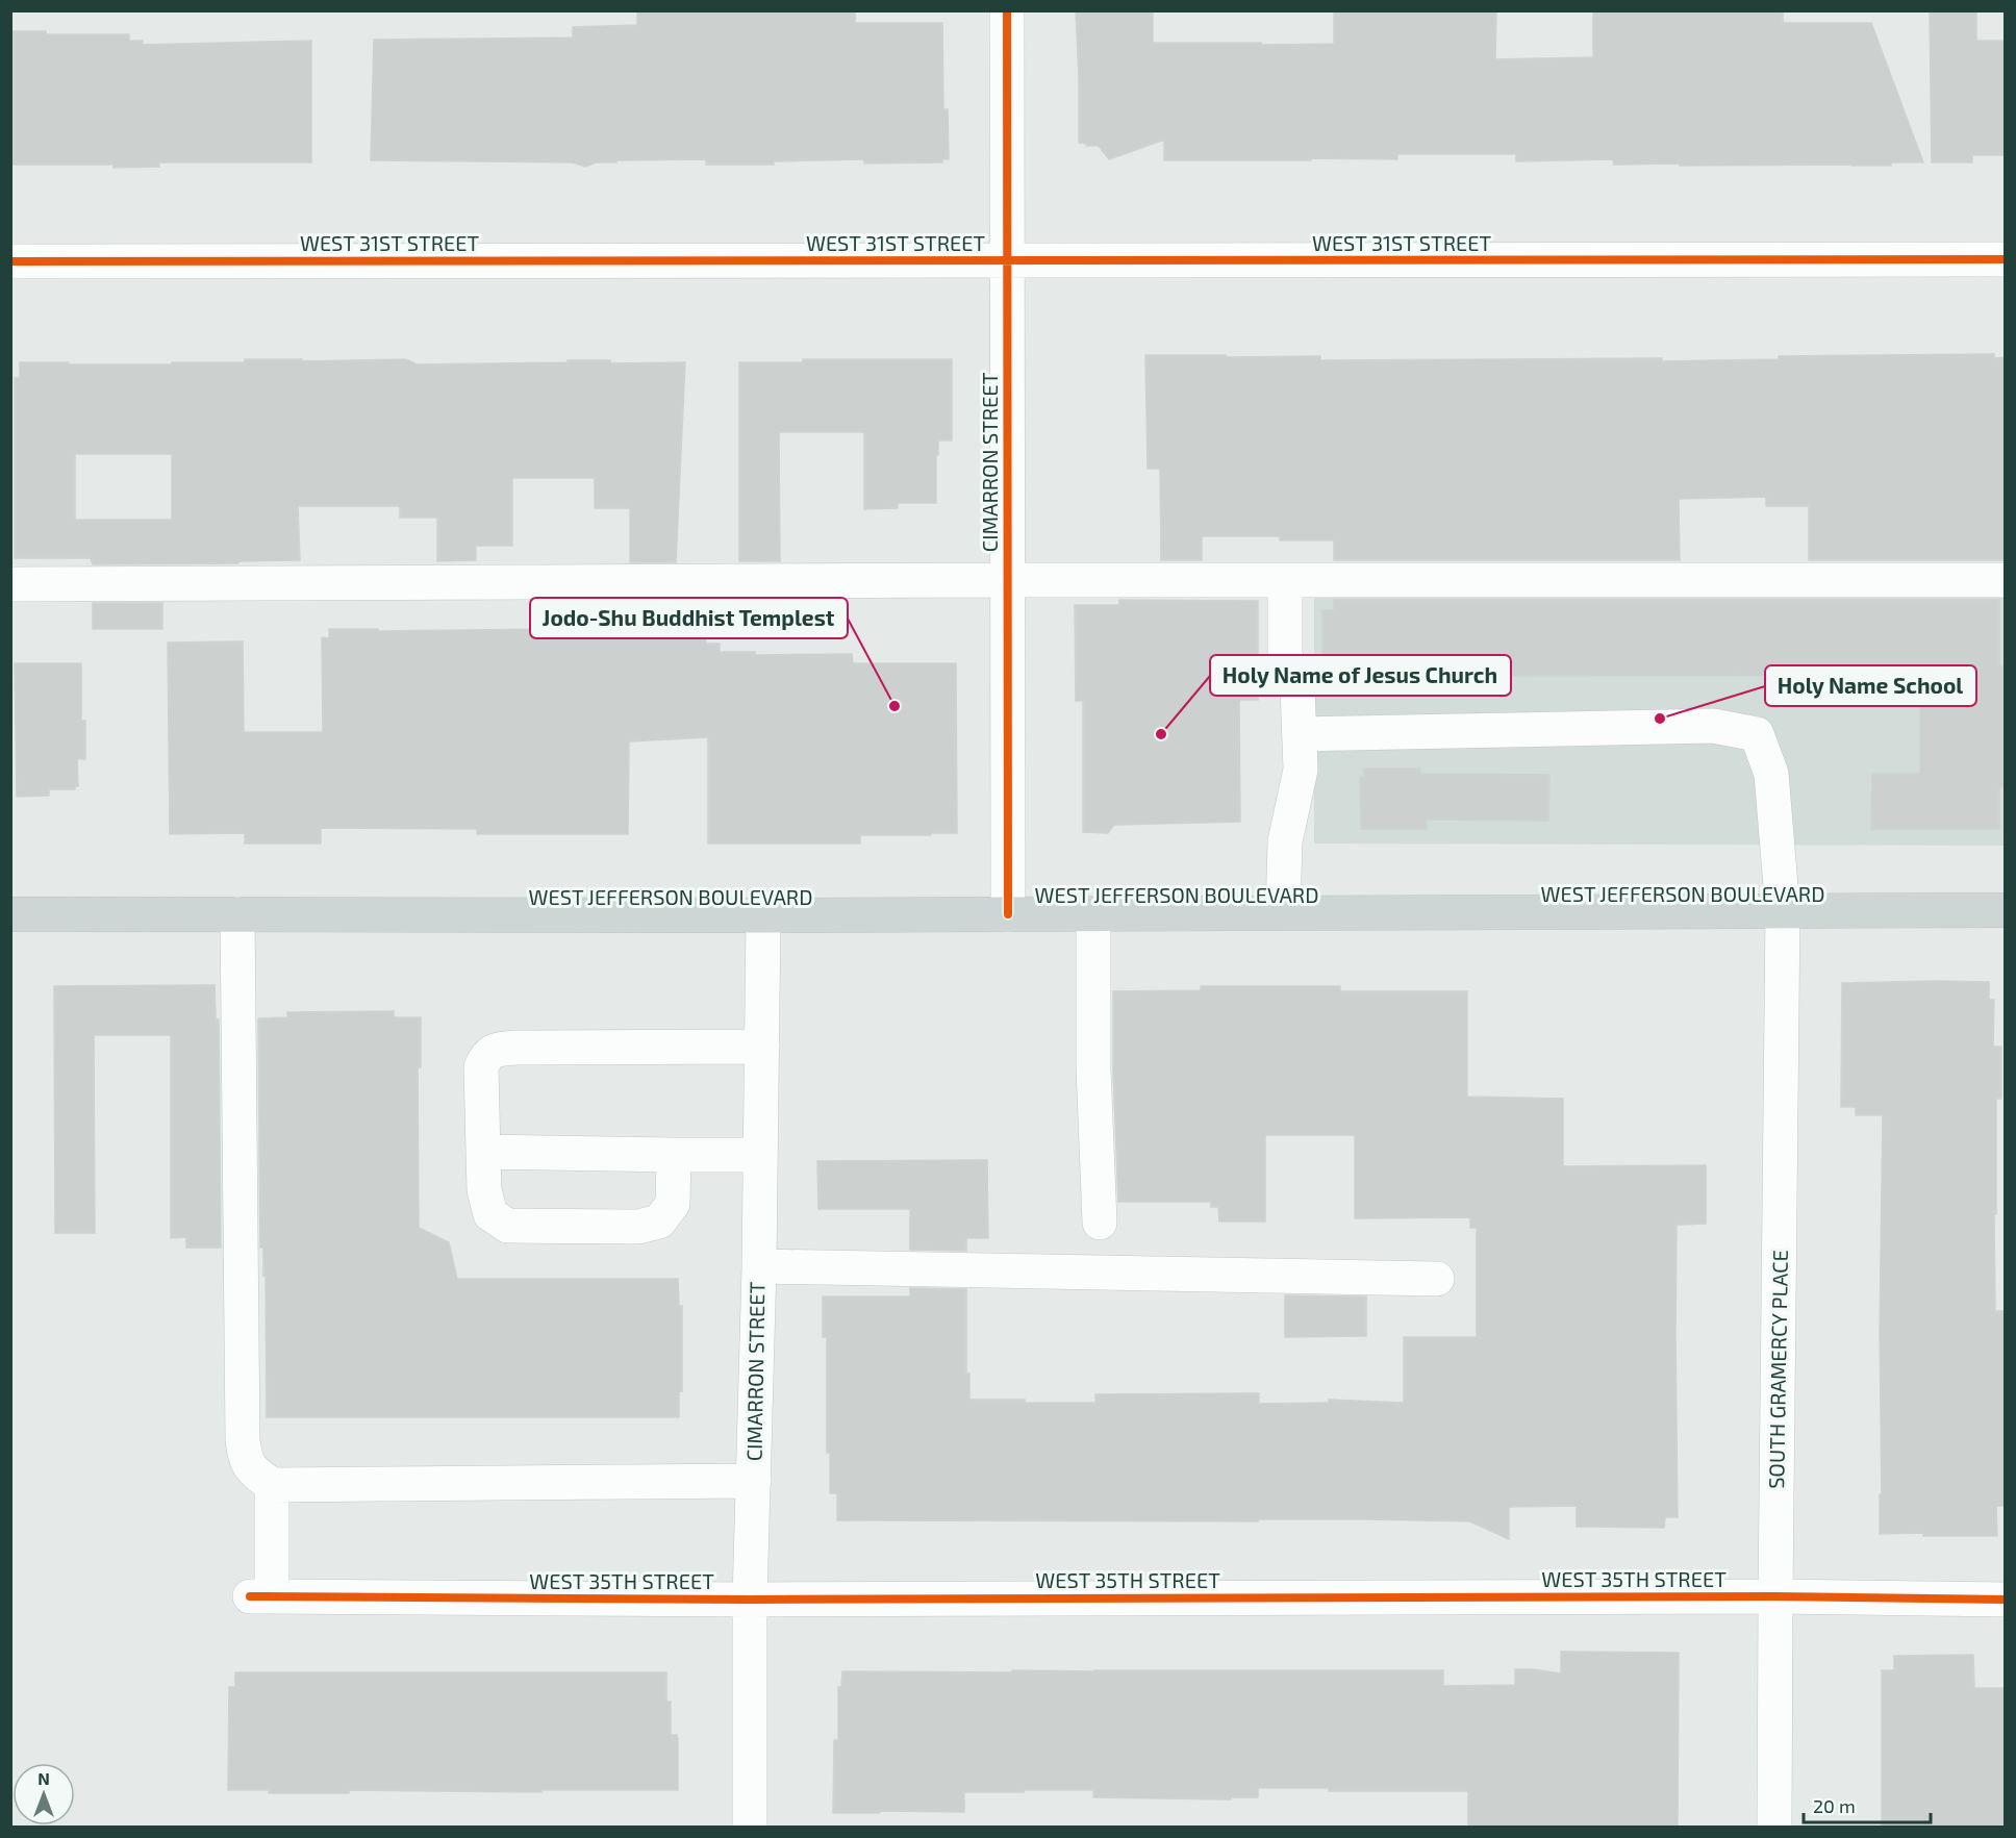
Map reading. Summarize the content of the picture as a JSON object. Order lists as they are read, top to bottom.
{
  "streets": {
    "main road": ["WEST JEFFERSON BOULEVARD"],
    "street": [
      "WEST 31ST STREET",
      "CIMARRON STREET",
      "SOUTH GRAMERCY PLACE",
      "WEST 35TH STREET"
    ]
  },
  "crossings": [
    ["WEST 31ST STREET", "CIMARRON STREET"],
    ["CIMARRON STREET", "WEST JEFFERSON BOULEVARD"],
    ["CIMARRON STREET", "WEST 35TH STREET"],
    ["WEST JEFFERSON BOULEVARD", "SOUTH GRAMERCY PLACE"],
    ["SOUTH GRAMERCY PLACE", "WEST 35TH STREET"]
  ],
  "places": ["Jodo-Shu Buddhist Templest", "Holy Name School", "Holy Name of Jesus Church"],
  "scale_bar": "20 m",
  "north": "top"
}
